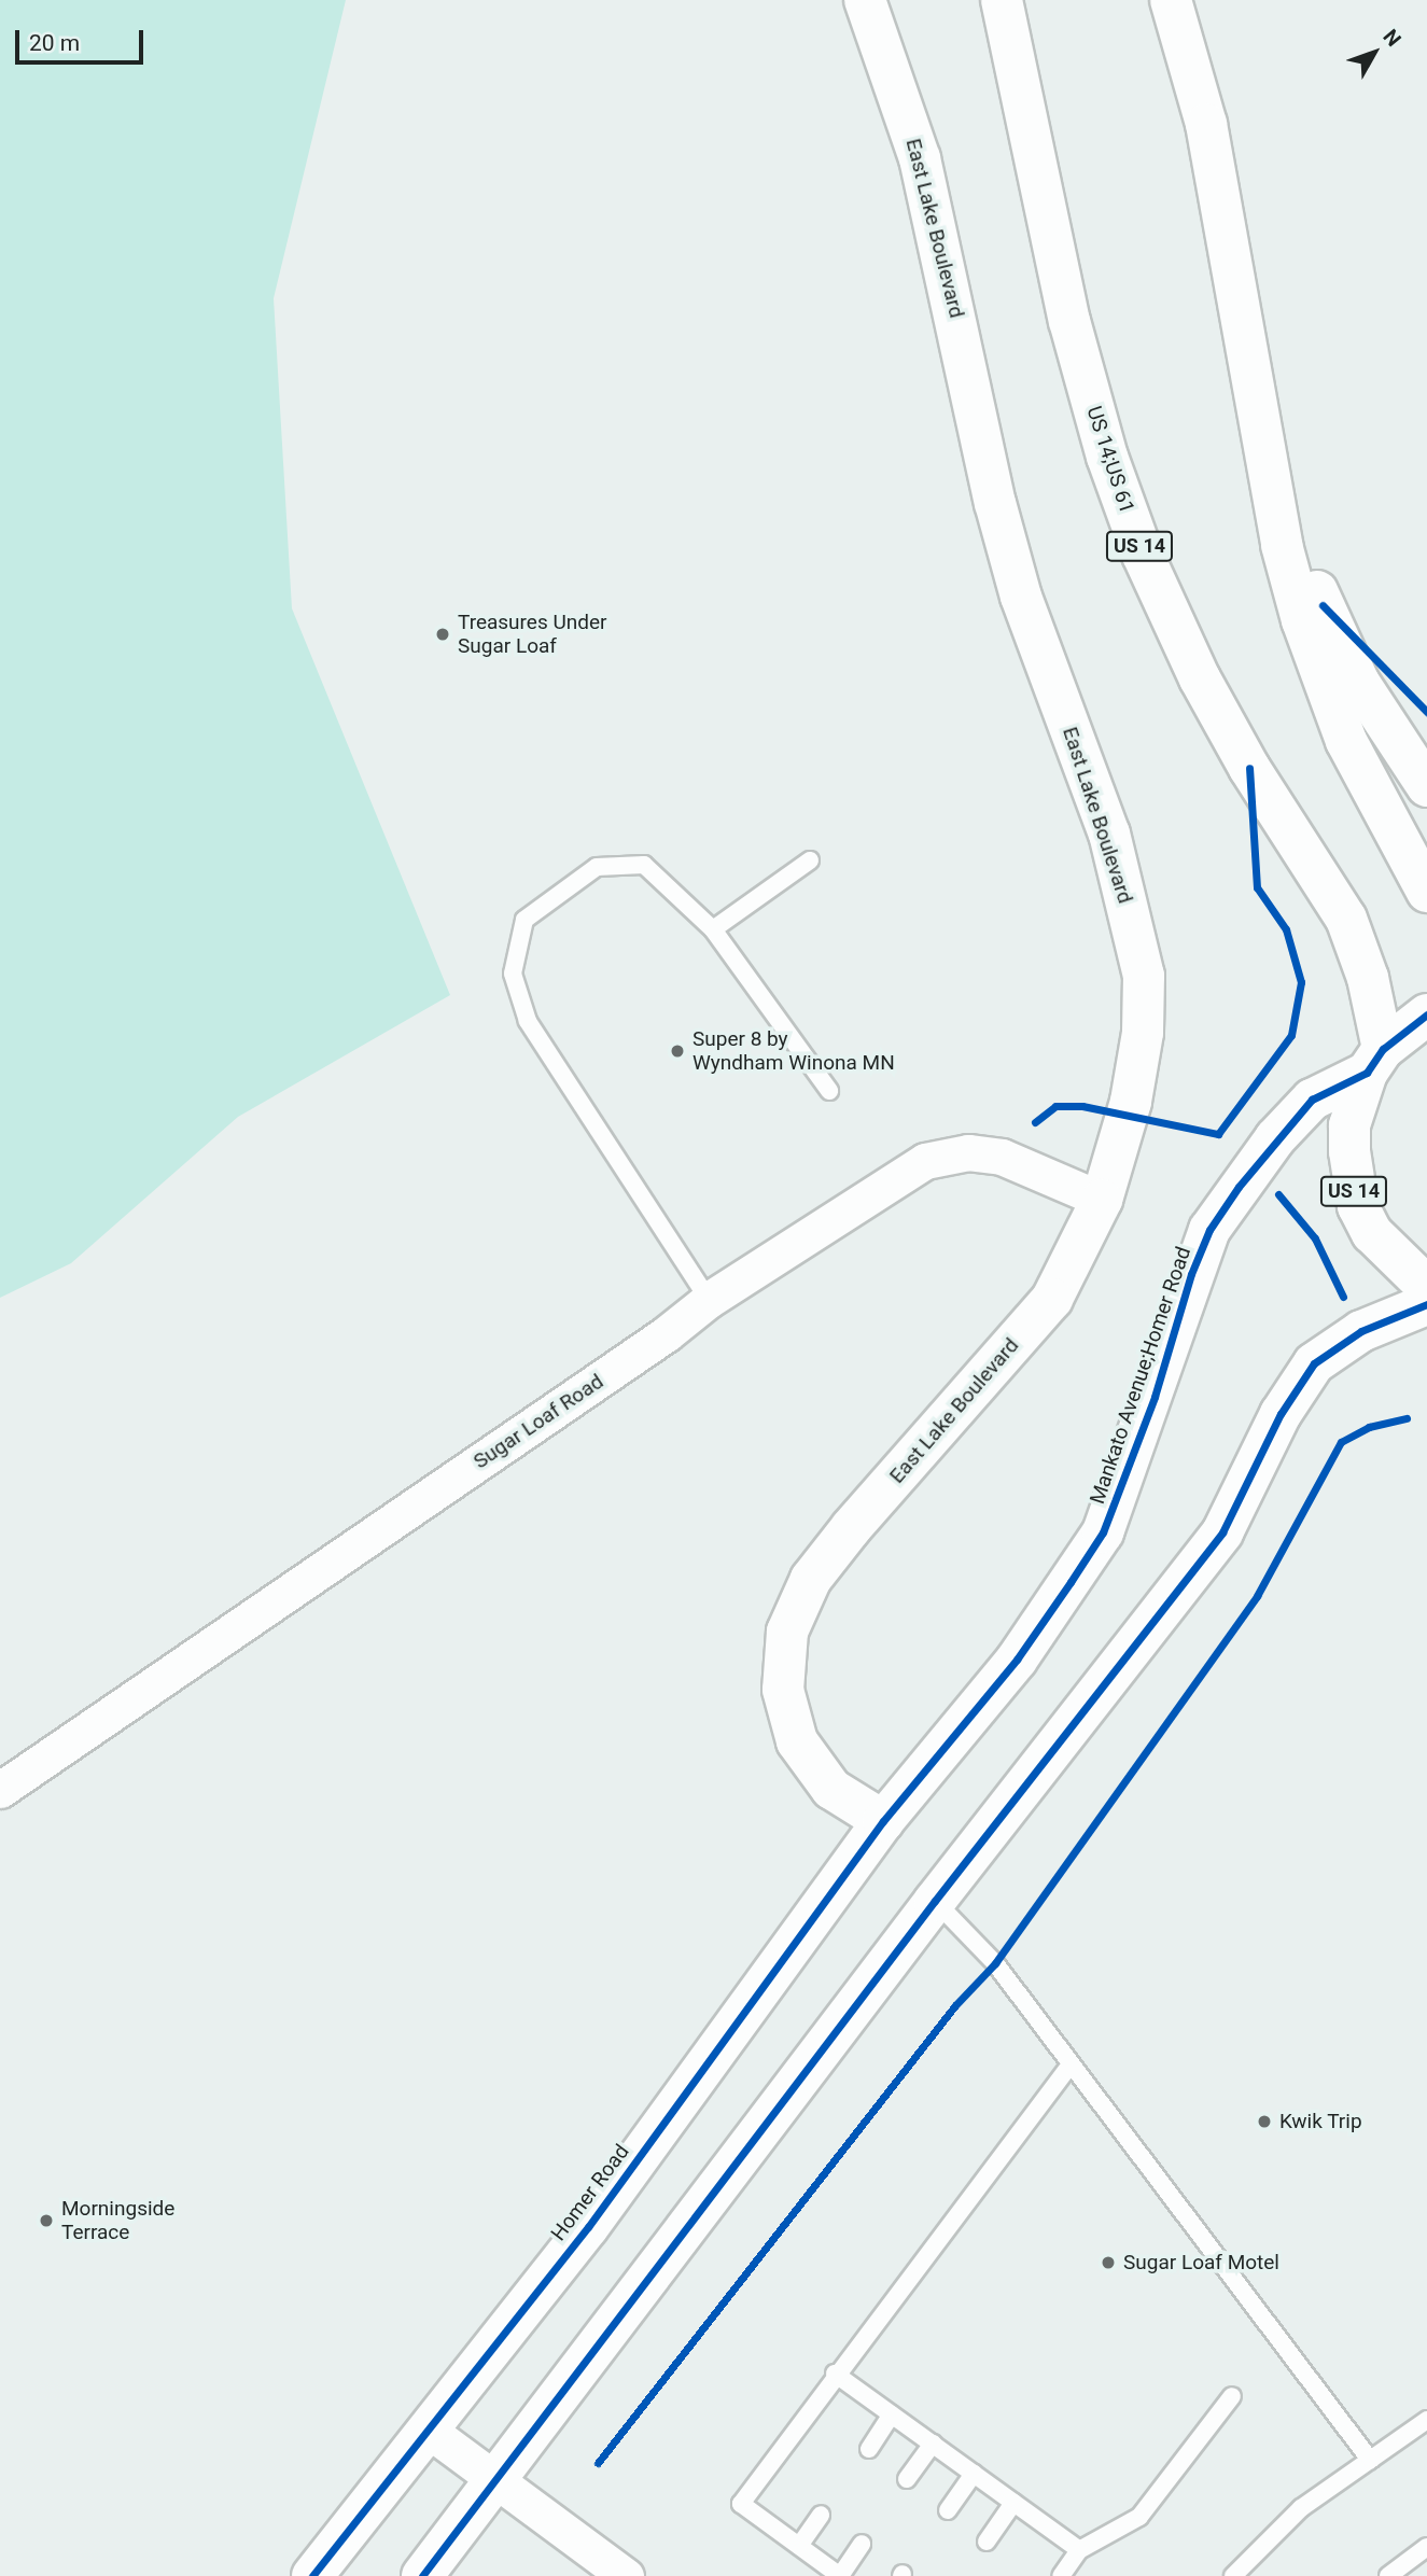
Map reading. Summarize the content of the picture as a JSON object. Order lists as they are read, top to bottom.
{
  "streets": {
    "main road": [
      "East Lake Boulevard",
      "US 14;US 61",
      "US 14",
      "Mankato Avenue;Homer Road",
      "Homer Road"
    ],
    "street": ["Sugar Loaf Road"]
  },
  "crossings": [
    ["East Lake Boulevard", "Mankato Avenue;Homer Road"],
    ["East Lake Boulevard", "Sugar Loaf Road"],
    ["East Lake Boulevard", "Homer Road"],
    ["US 14;US 61", "US 14"],
    ["US 14;US 61", "Mankato Avenue;Homer Road"],
    ["US 14", "Mankato Avenue;Homer Road"],
    ["Mankato Avenue;Homer Road", "Homer Road"]
  ],
  "places": [
    "Treasures Under Sugar Loaf",
    "Super 8 by Wyndham Winona MN",
    "Kwik Trip",
    "Morningside Terrace",
    "Sugar Loaf Motel"
  ],
  "scale_bar": "20 m",
  "north": "top right"
}
